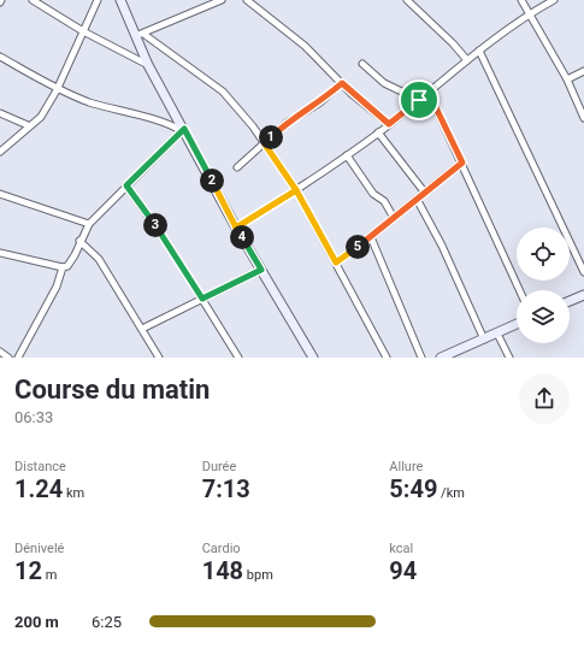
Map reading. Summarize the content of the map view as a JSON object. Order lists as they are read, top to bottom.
{
  "page": {
    "pins": [
      "1",
      "2",
      "3",
      "4",
      "5"
    ],
    "heading": ["Course du matin", "06:33"],
    "stats": [
      ["Distance", "1.24 km"],
      ["Durée", "7:13"],
      ["Allure", "5:49 /km"],
      ["Dénivelé", "12 m"],
      ["Cardio", "148 bpm"],
      ["kcal", "94"]
    ],
    "list": [
      {
        "name": "200 m",
        "note": "6:25"
      }
    ]
  }
}
